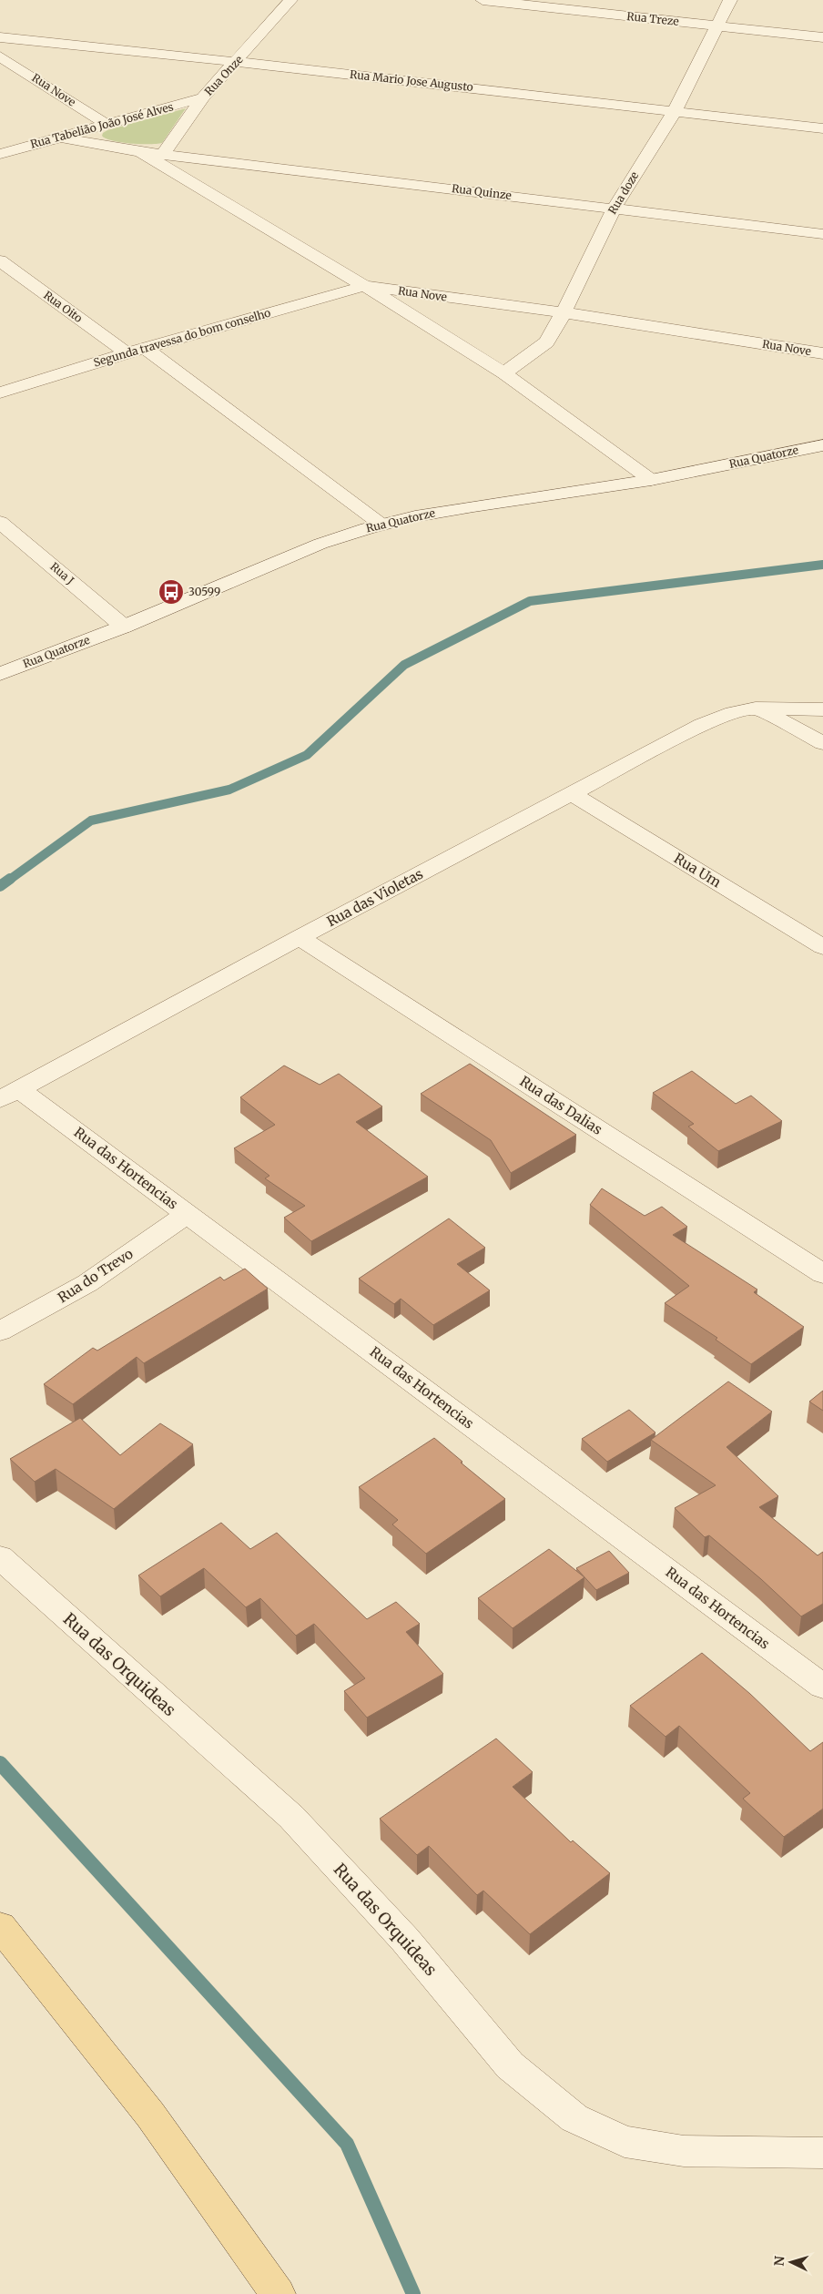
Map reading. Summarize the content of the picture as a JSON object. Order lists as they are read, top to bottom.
{
  "streets": {
    "street": [
      "Rua Treze",
      "Rua Onze",
      "Rua Mario Jose Augusto",
      "Rua Nove",
      "Rua Tabelião João José Alves",
      "Rua Quinze",
      "Rua doze",
      "Rua Oito",
      "Segunda travessa do bom conselho",
      "Rua Quatorze",
      "Rua J",
      "Rua Um",
      "Rua das Violetas",
      "Rua das Dalias",
      "Rua das Hortencias",
      "Rua do Trevo",
      "Rua das Orquideas"
    ]
  },
  "crossings": [
    ["Rua Treze", "Rua doze"],
    ["Rua Onze", "Rua Mario Jose Augusto"],
    ["Rua Onze", "Rua Tabelião João José Alves"],
    ["Rua Onze", "Rua Quinze"],
    ["Rua Mario Jose Augusto", "Rua doze"],
    ["Rua Nove", "Rua Tabelião João José Alves"],
    ["Rua Nove", "Rua doze"],
    ["Rua Nove", "Segunda travessa do bom conselho"],
    ["Rua Nove", "Rua Quatorze"],
    ["Rua Tabelião João José Alves", "Rua Quinze"],
    ["Rua Quinze", "Rua doze"],
    ["Rua Oito", "Segunda travessa do bom conselho"],
    ["Rua Quatorze", "Rua J"],
    ["Rua Um", "Rua das Violetas"],
    ["Rua das Violetas", "Rua das Dalias"],
    ["Rua das Violetas", "Rua das Hortencias"],
    ["Rua das Hortencias", "Rua do Trevo"]
  ],
  "places": {
    "bus stop": ["30599"]
  },
  "north": "left"
}
